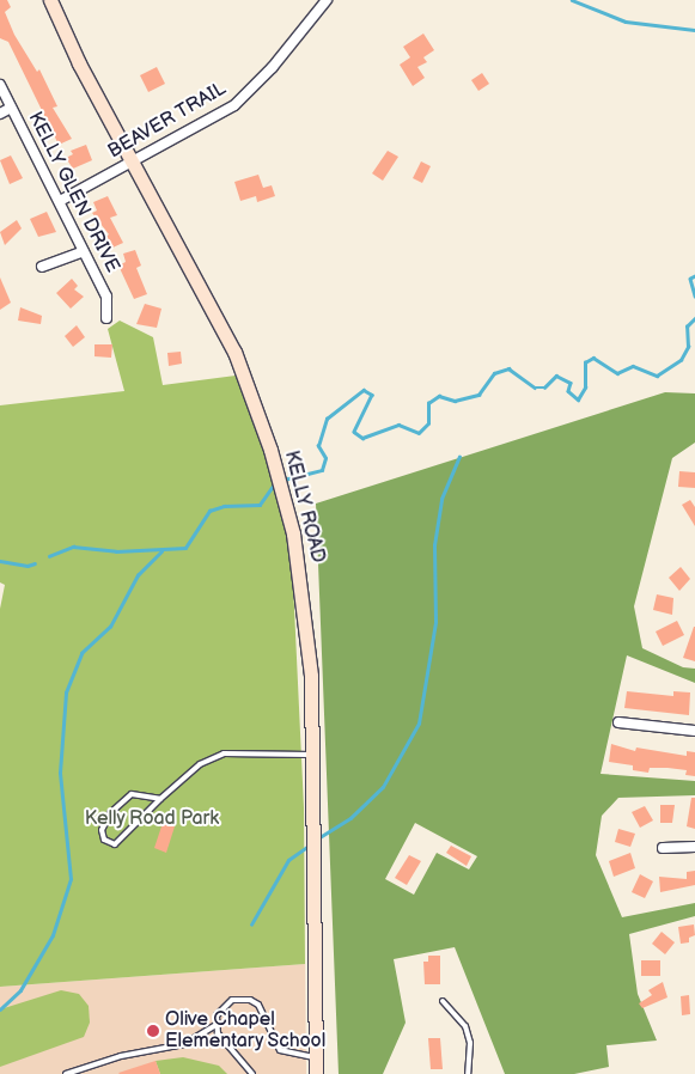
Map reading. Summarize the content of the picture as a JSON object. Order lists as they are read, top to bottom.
{
  "streets": {
    "street": ["BEAVER TRAIL", "KELLY GLEN DRIVE", "KELLY ROAD"]
  },
  "crossings": [
    ["BEAVER TRAIL", "KELLY GLEN DRIVE"],
    ["BEAVER TRAIL", "KELLY ROAD"]
  ],
  "parks": ["Kelly Road Park"],
  "places": ["Olive Chapel Elementary School"]
}
